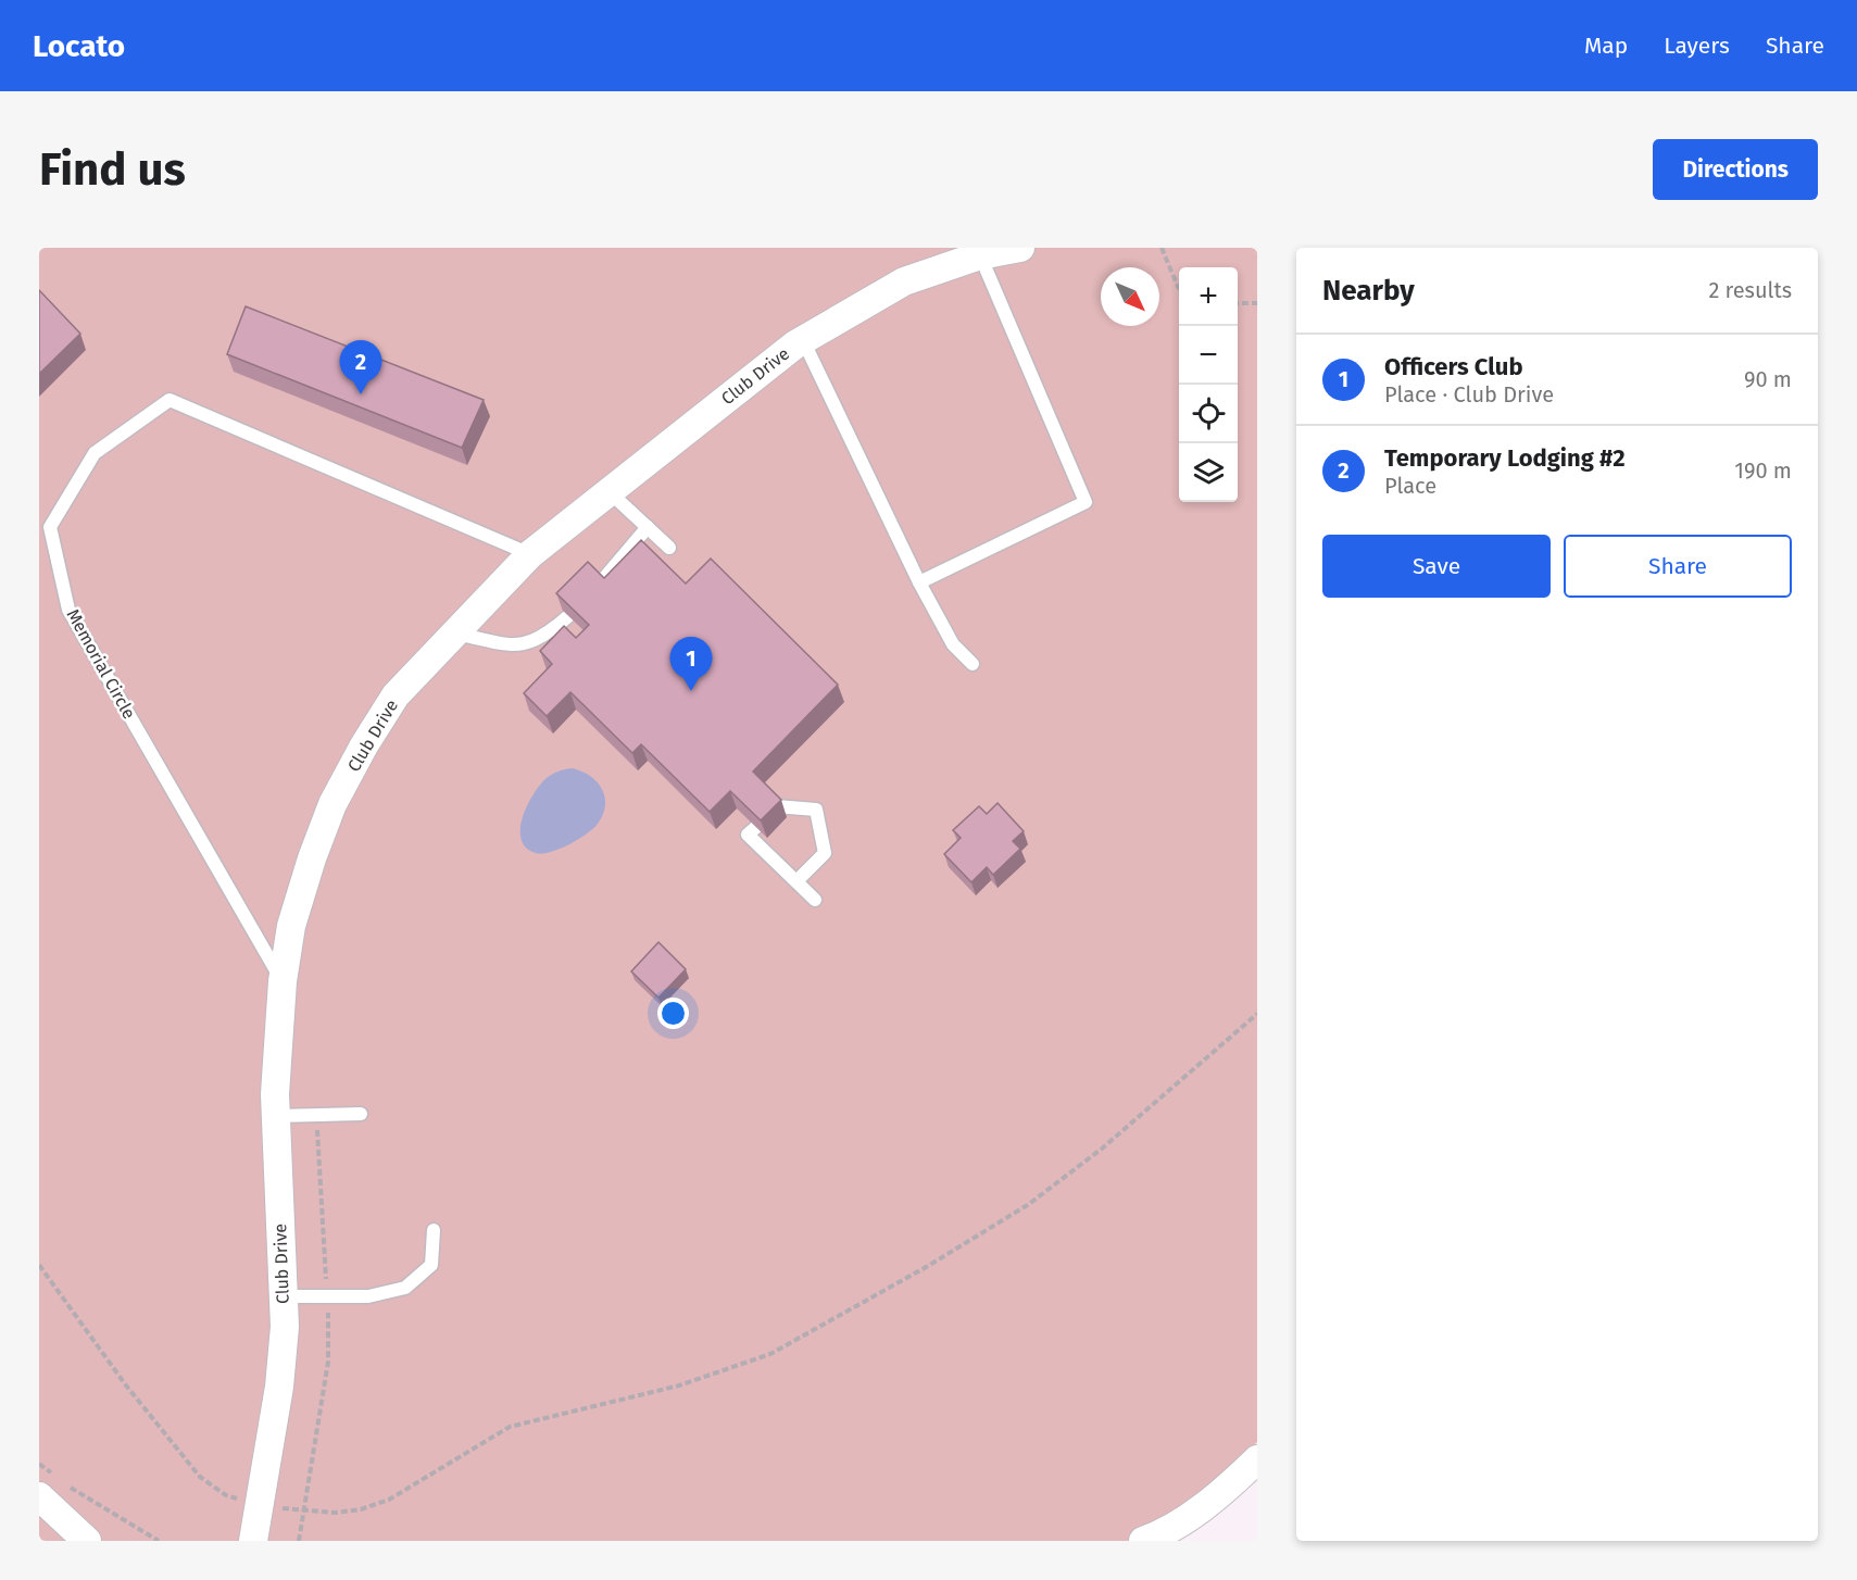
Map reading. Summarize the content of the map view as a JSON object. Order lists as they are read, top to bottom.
{
  "streets": {
    "street": ["Club Drive"],
    "lane": ["Memorial Circle"]
  },
  "crossings": [
    ["Club Drive", "Memorial Circle"]
  ],
  "north": "bottom right",
  "page": {
    "header": "Locato",
    "nav": ["Map", "Layers", "Share"],
    "buttons": [
      "Directions",
      ["Save", "Share"]
    ],
    "title": "Find us",
    "heading": ["Nearby", "2 results"],
    "map_buttons": ["+", "−"],
    "list": [
      {
        "mark": "1",
        "name": "Officers Club",
        "note": "Place · Club Drive",
        "value": "90 m"
      },
      {
        "mark": "2",
        "name": "Temporary Lodging #2",
        "note": "Place",
        "value": "190 m"
      }
    ],
    "pins": ["2", "1"]
  }
}
